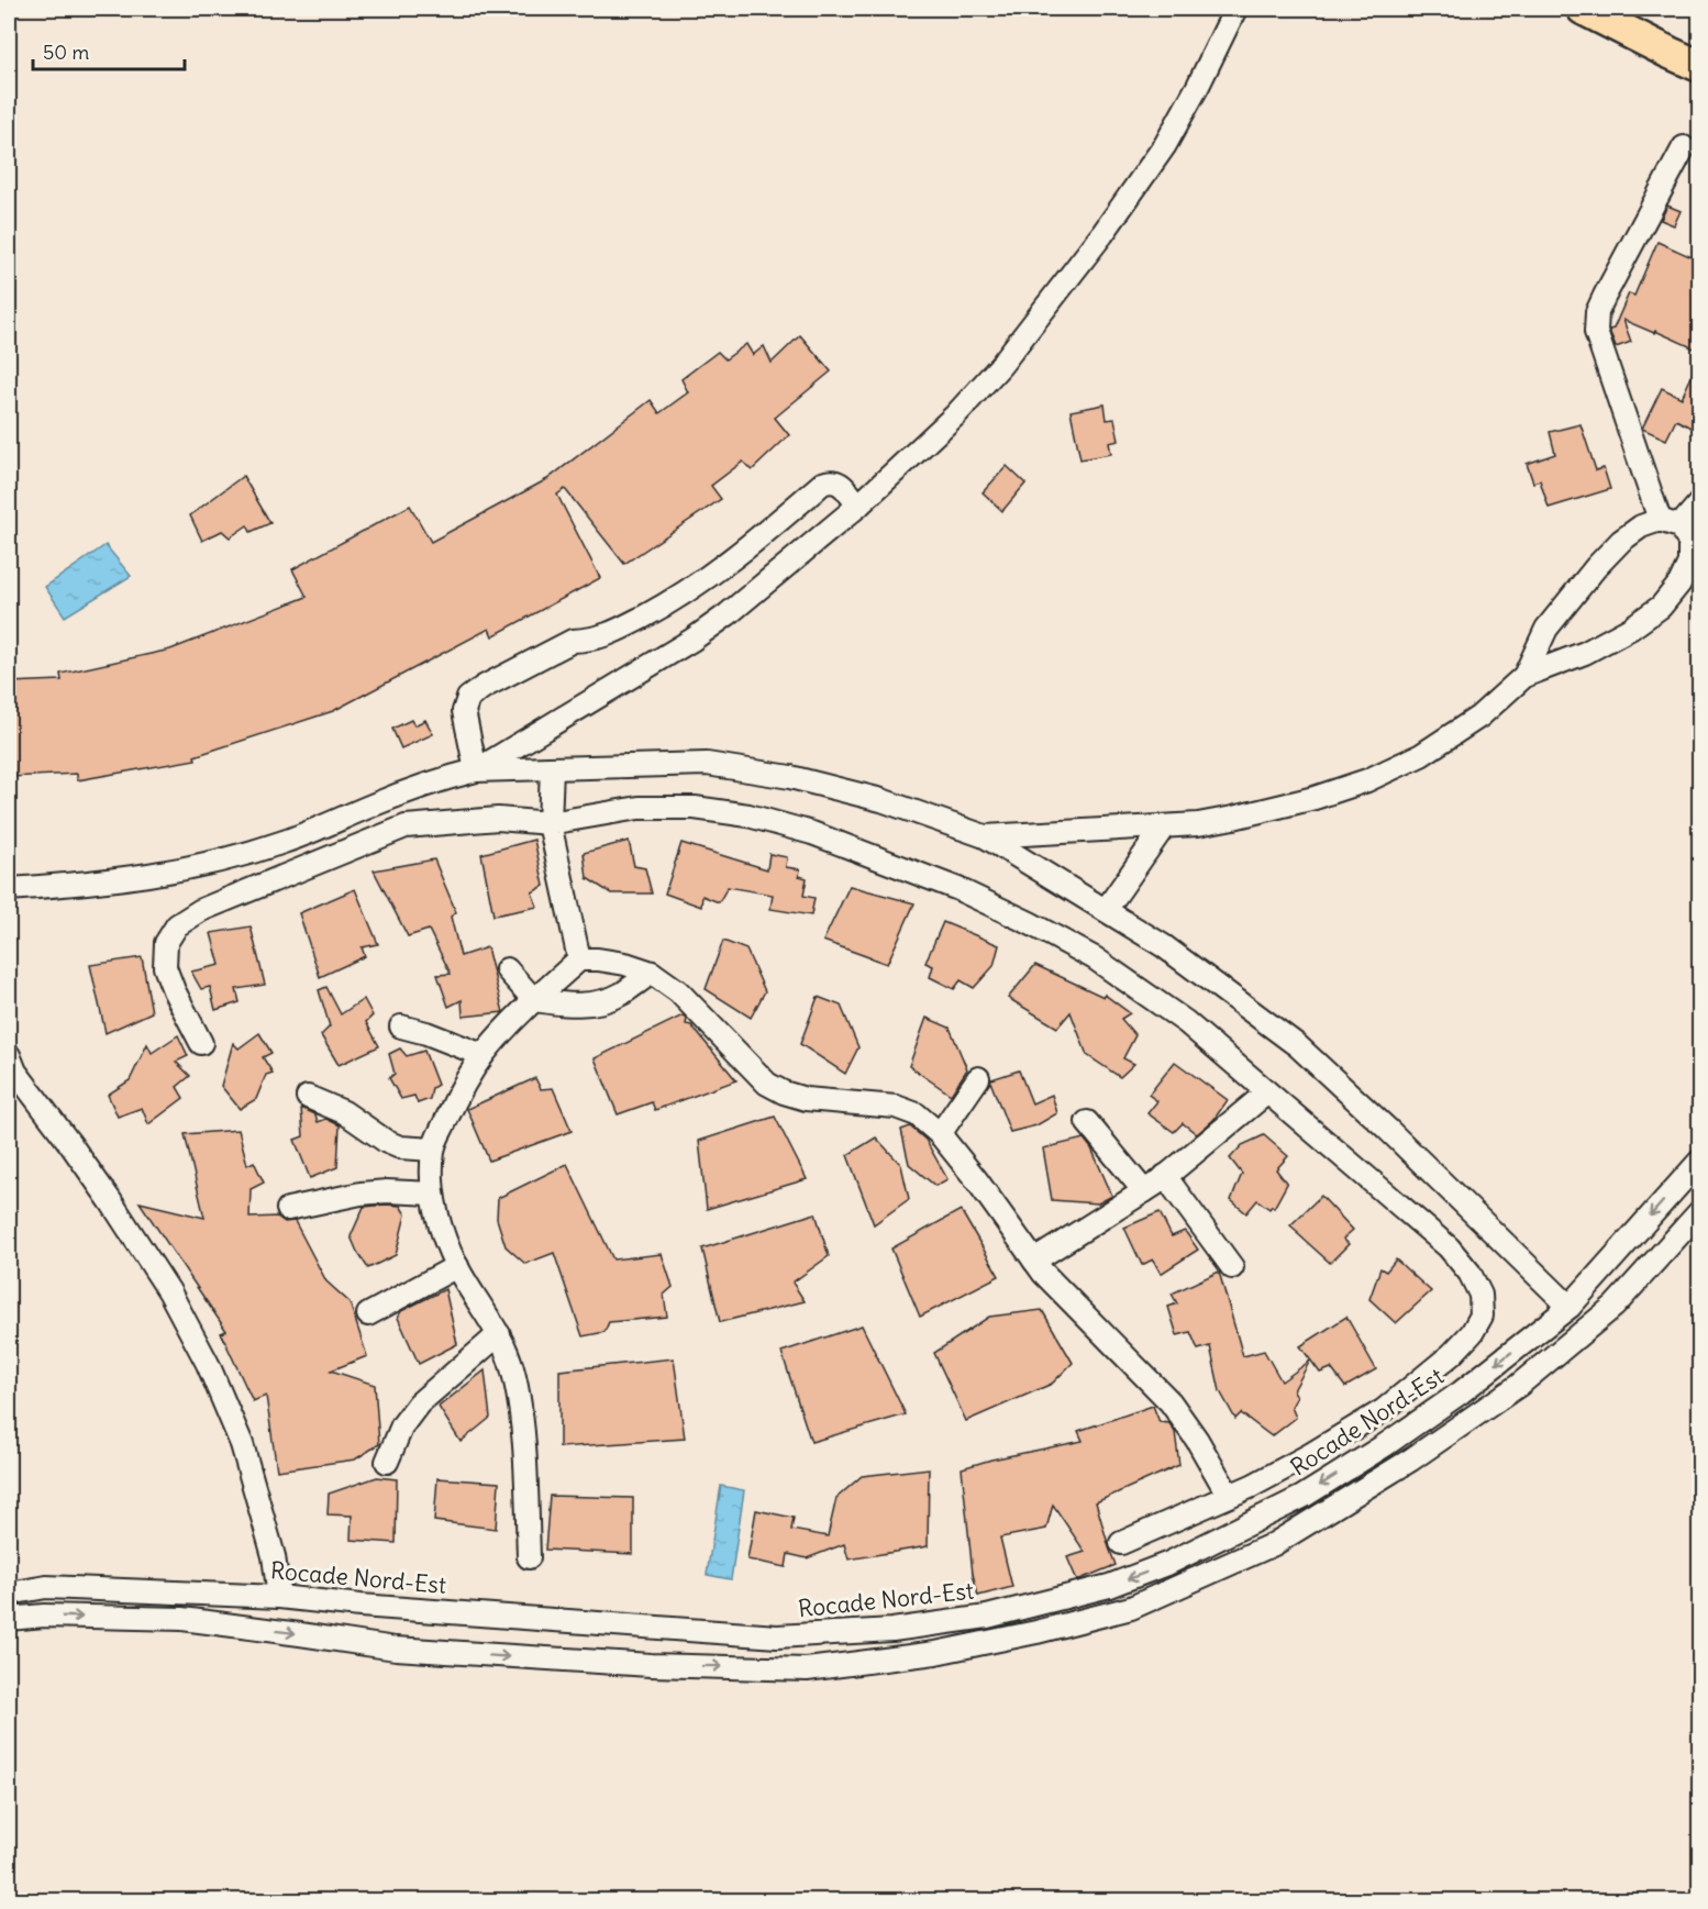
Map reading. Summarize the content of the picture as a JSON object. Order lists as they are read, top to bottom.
{
  "streets": {
    "street": ["Rocade Nord-Est"]
  },
  "scale_bar": "50 m"
}
